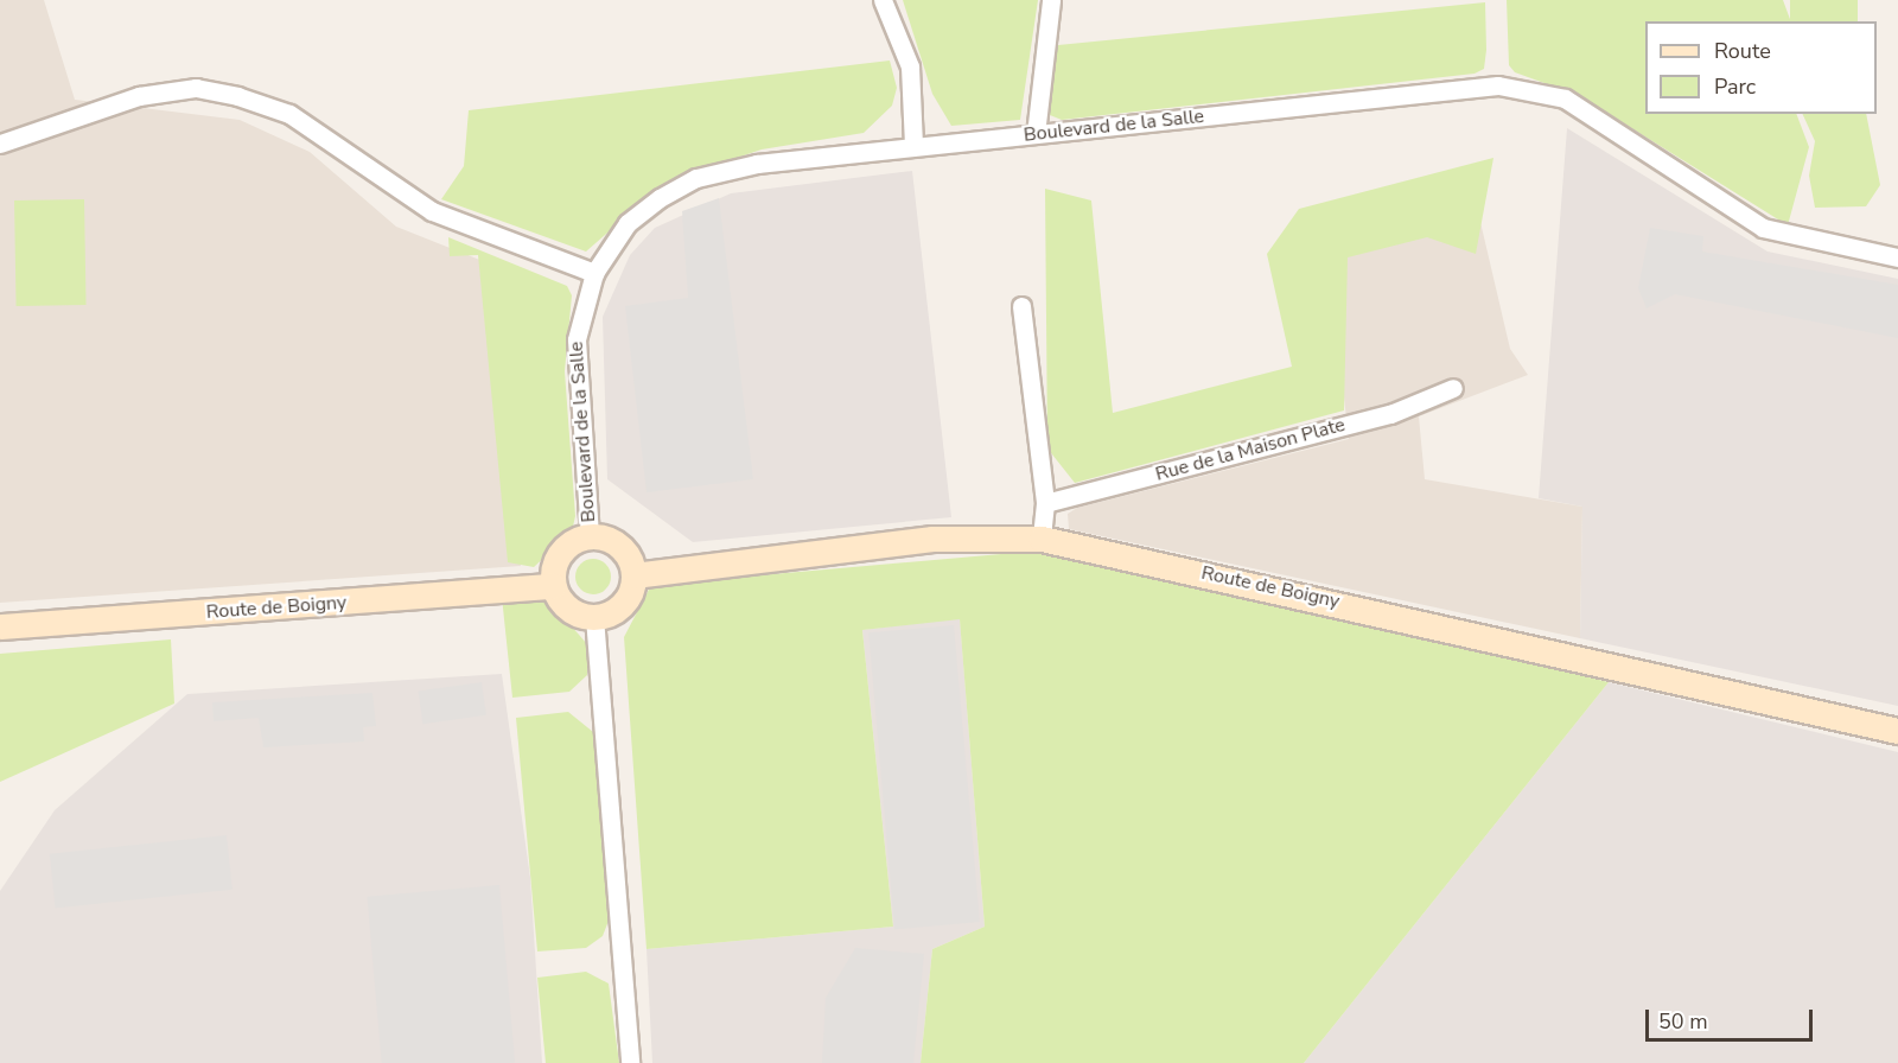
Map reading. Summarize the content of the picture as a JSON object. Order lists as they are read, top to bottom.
{
  "streets": {
    "street": ["Boulevard de la Salle", "Rue de la Maison Plate", "Route de Boigny"]
  },
  "crossings": [
    ["Boulevard de la Salle", "Route de Boigny"]
  ],
  "legend": ["Route", "Parc"],
  "scale_bar": "50 m"
}
